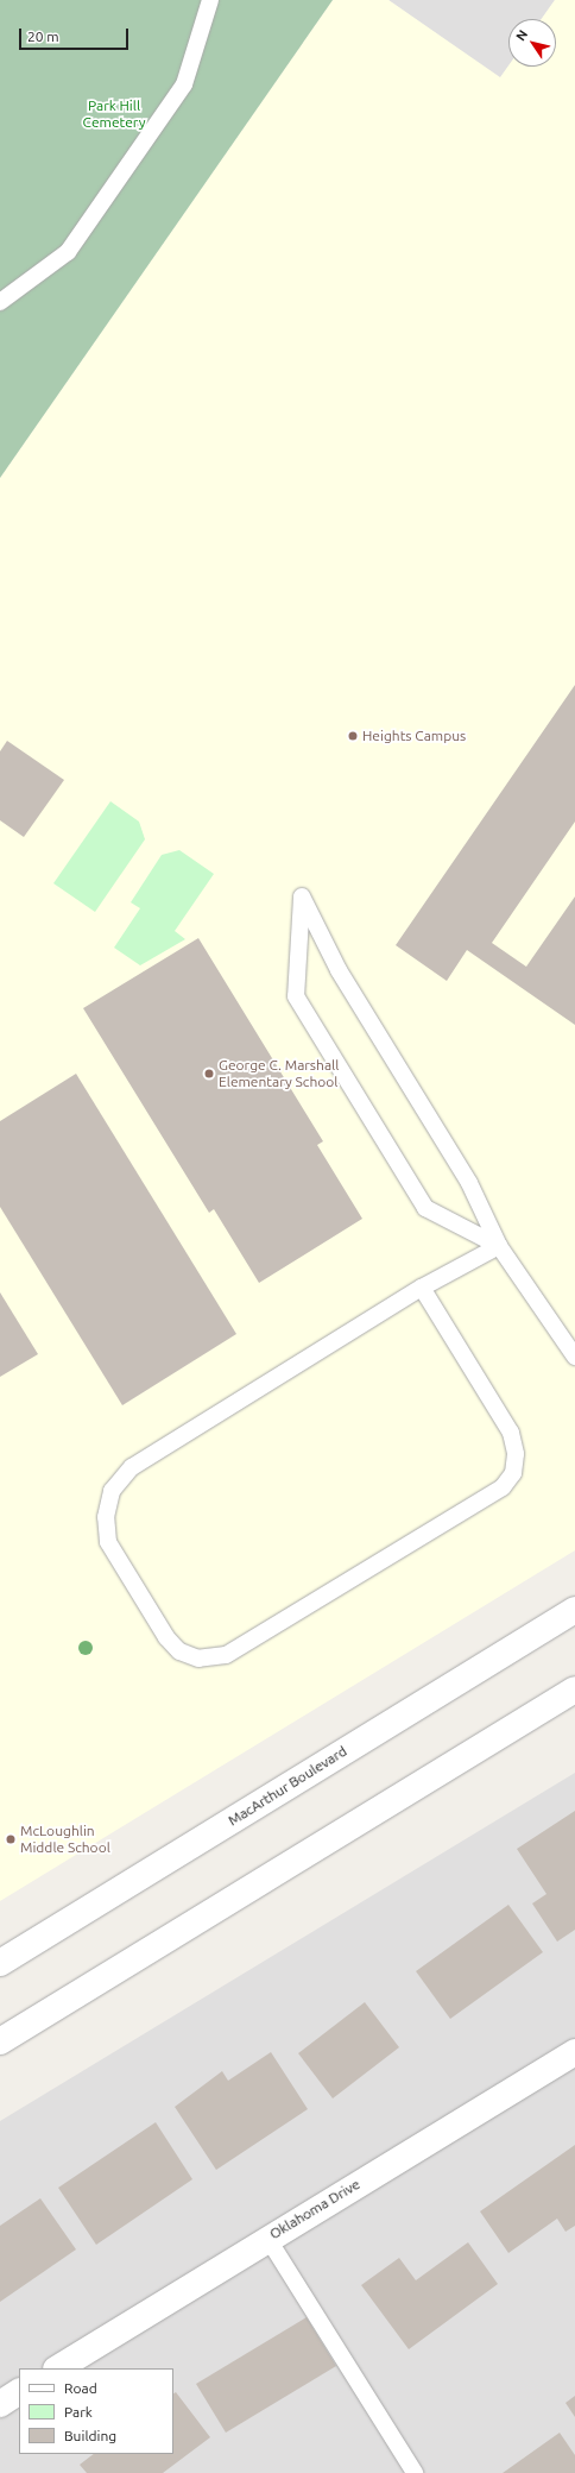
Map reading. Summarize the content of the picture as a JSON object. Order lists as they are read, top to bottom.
{
  "streets": {
    "street": ["MacArthur Boulevard", "Oklahoma Drive"]
  },
  "parks": ["Park Hill Cemetery"],
  "places": ["Heights Campus", "George C. Marshall Elementary School", "McLoughlin Middle School"],
  "legend": ["Road", "Park", "Building"],
  "scale_bar": "20 m",
  "north": "top left"
}
